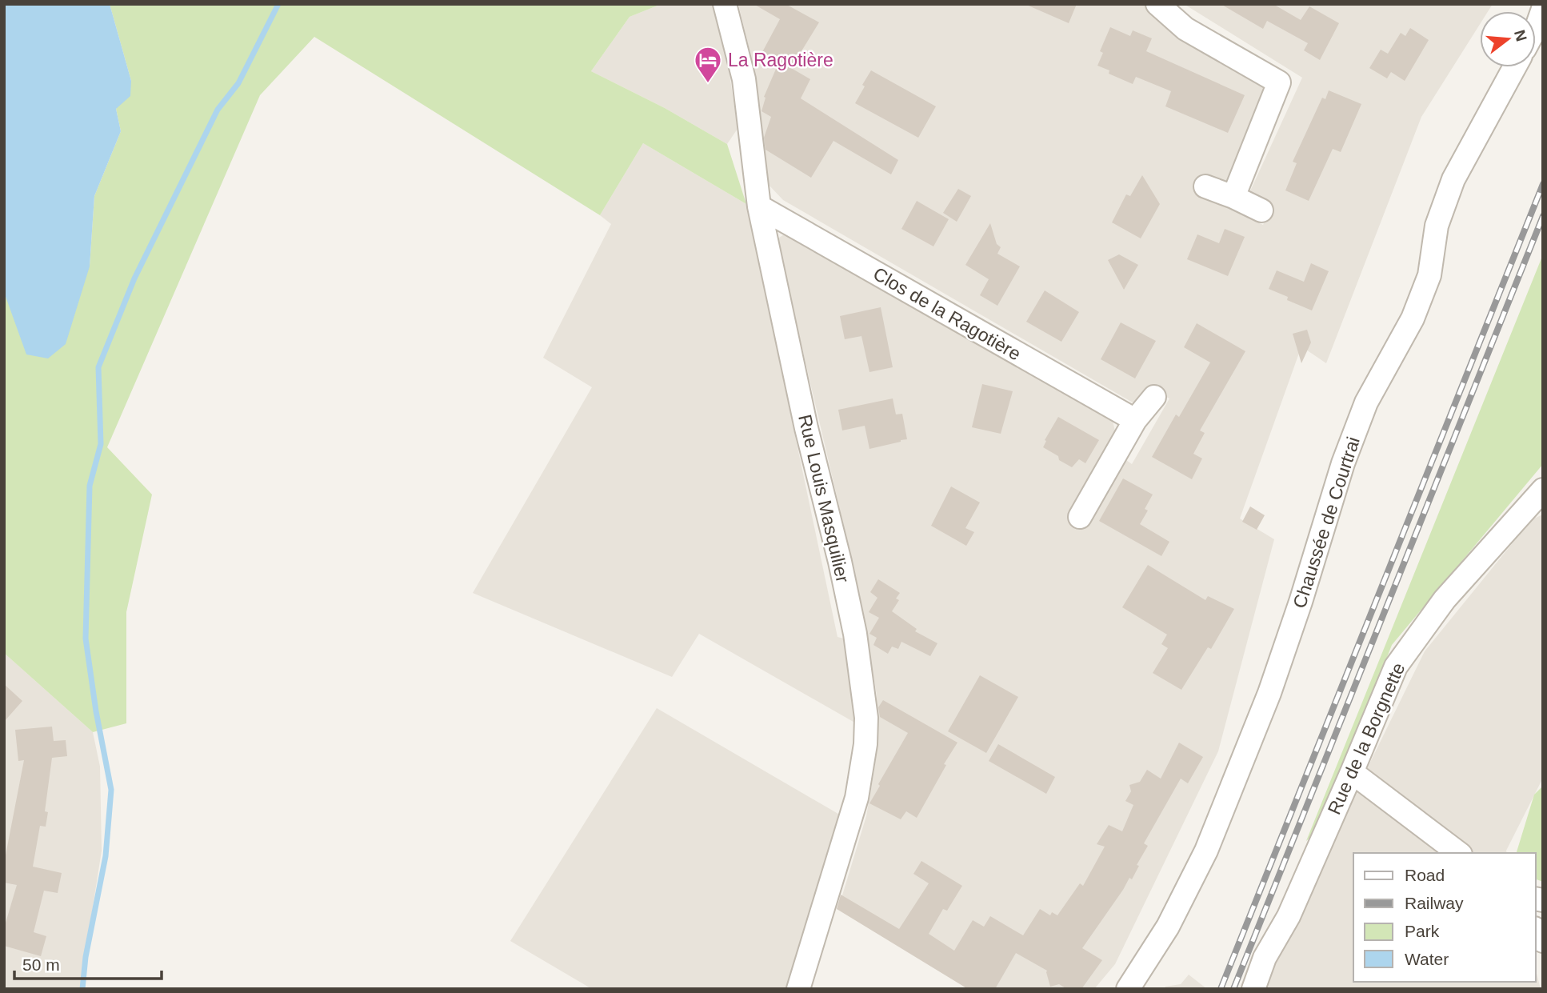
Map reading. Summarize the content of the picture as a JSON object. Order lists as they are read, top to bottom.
{
  "streets": {
    "street": [
      "Clos de la Ragotière",
      "Rue Louis Masquilier",
      "Chaussée de Courtrai",
      "Rue de la Borgnette"
    ]
  },
  "crossings": [
    ["Clos de la Ragotière", "Rue Louis Masquilier"]
  ],
  "places": {
    "hotel": ["La Ragotière"]
  },
  "legend": [
    "Road",
    "Railway",
    "Park",
    "Water"
  ],
  "scale_bar": "50 m",
  "north": "right"
}
